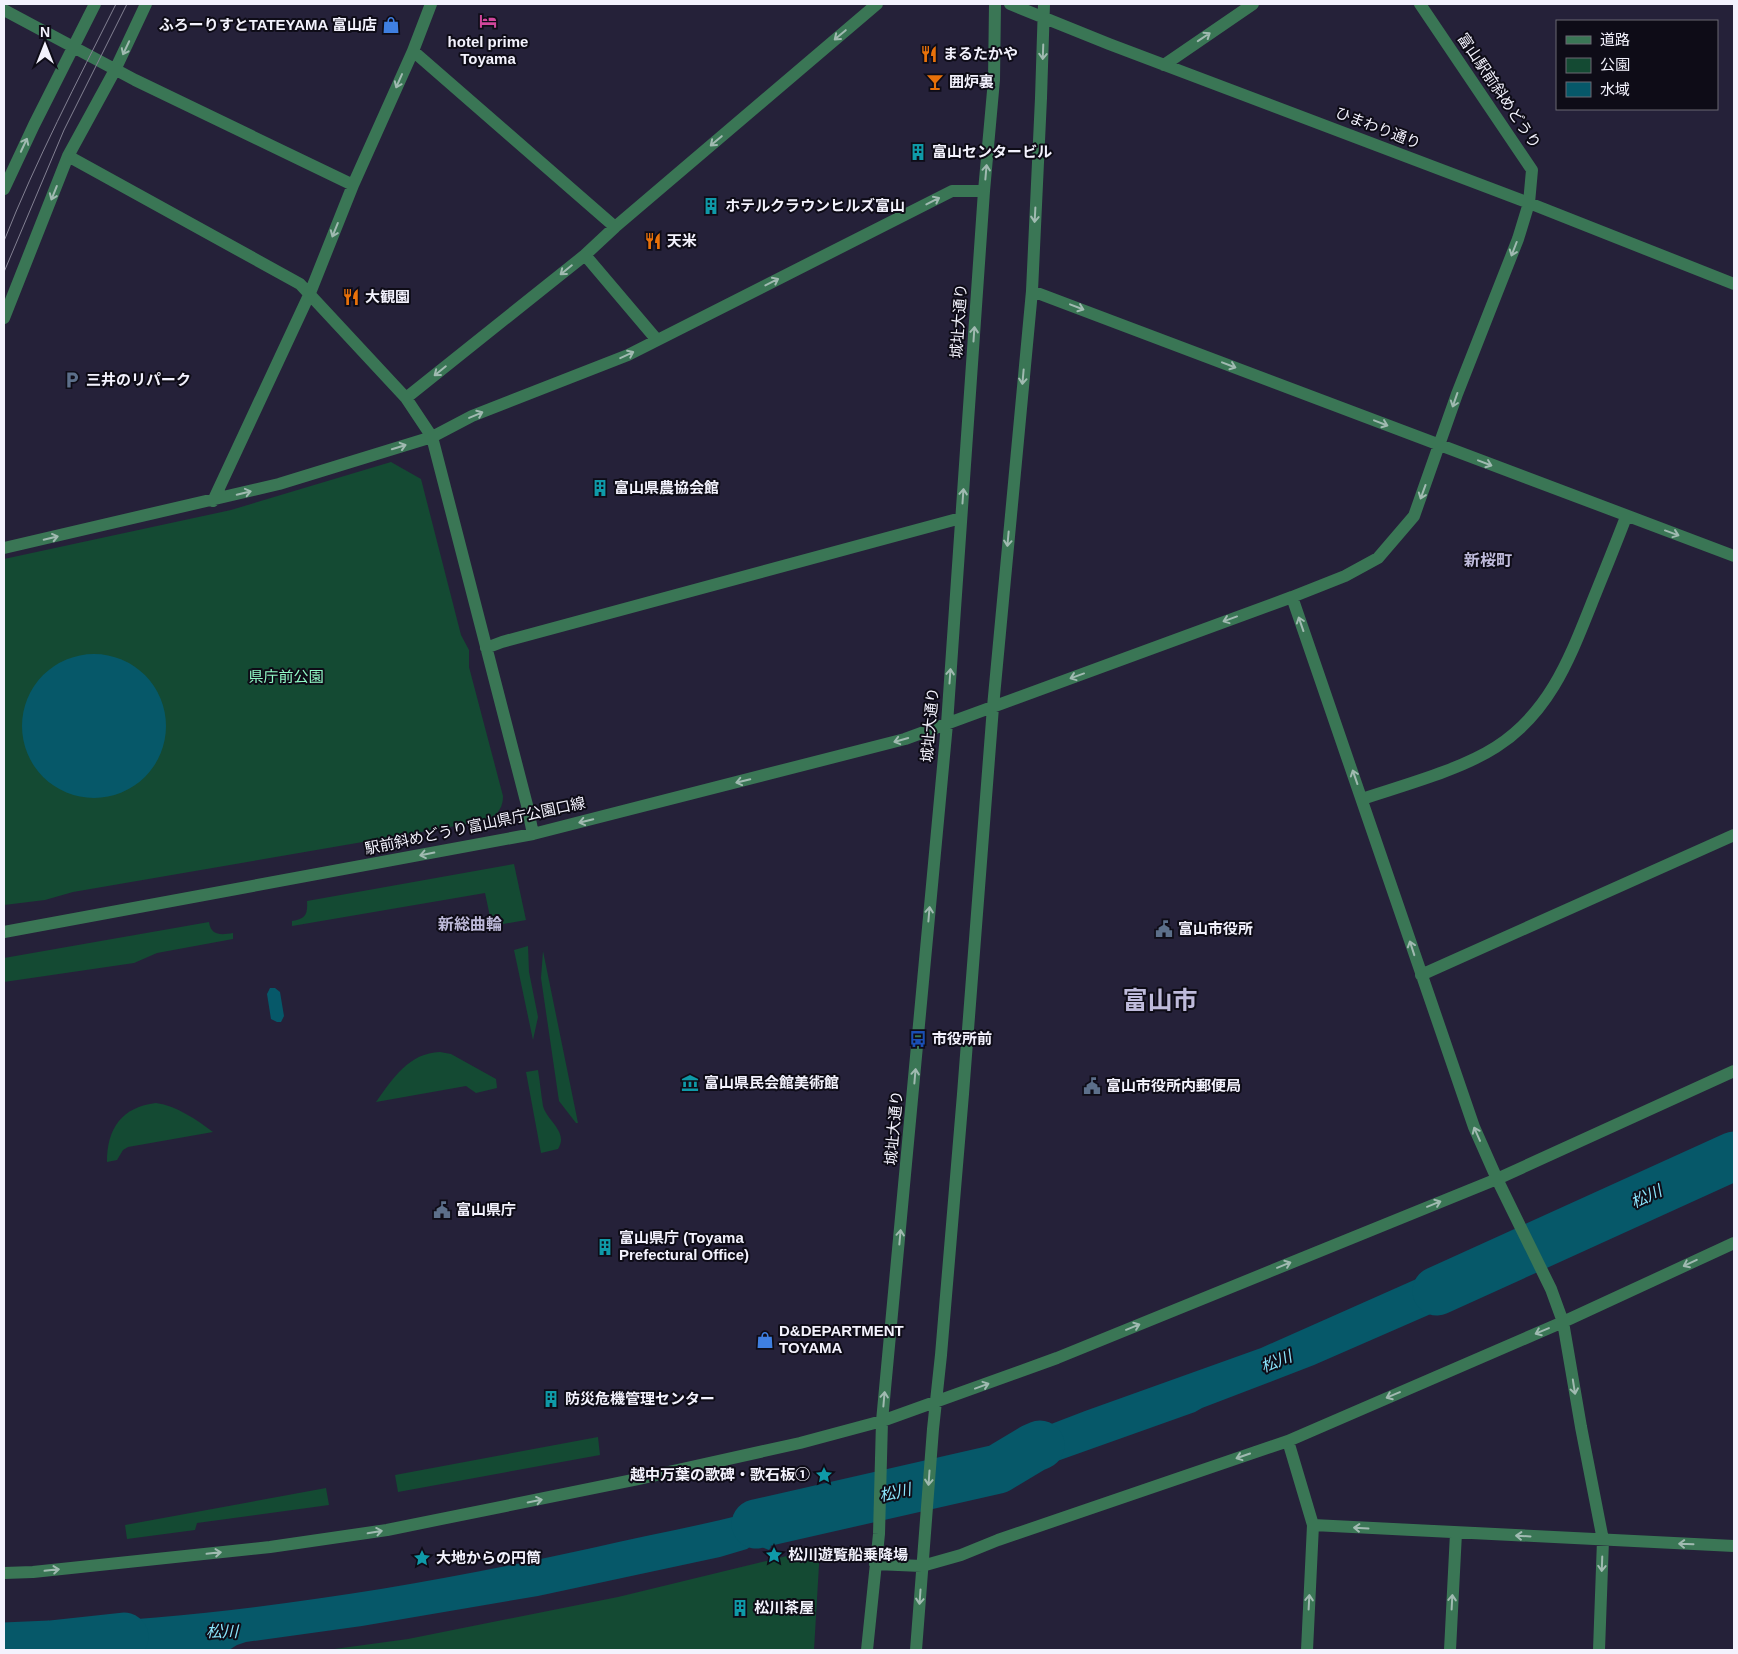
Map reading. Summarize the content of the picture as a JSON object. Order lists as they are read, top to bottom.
{
  "streets": {
    "street": [
      "富山駅前斜めどうり",
      "ひまわり通り",
      "城址大通り",
      "駅前斜めどうり富山県庁公園口線"
    ]
  },
  "crossings": [
    ["富山駅前斜めどうり", "ひまわり通り"],
    ["富山駅前斜めどうり", "駅前斜めどうり富山県庁公園口線"],
    ["城址大通り", "駅前斜めどうり富山県庁公園口線"]
  ],
  "one_way": ["富山駅前斜めどうり", "駅前斜めどうり富山県庁公園口線"],
  "districts": ["新桜町", "新総曲輪", "富山市"],
  "water": ["松川"],
  "parks": ["県庁前公園"],
  "places": {
    "hotel": ["hotel prime Toyama"],
    "shop": ["ふろーりすとTATEYAMA 富山店", "D&DEPARTMENT TOYAMA"],
    "restaurant": ["まるたかや", "天米", "大観園"],
    "bar": ["囲炉裏"],
    "building": [
      "富山センタービル",
      "ホテルクラウンヒルズ富山",
      "富山県農協会館",
      "富山県庁 (Toyama Prefectural Office)",
      "防災危機管理センター",
      "松川茶屋"
    ],
    "parking": ["三井のリパーク"],
    "public building": ["富山市役所", "富山市役所内郵便局", "富山県庁"],
    "bus stop": ["市役所前"],
    "museum": ["富山県民会館美術館"],
    "place": ["越中万葉の歌碑・歌石板①", "松川遊覧船乗降場", "大地からの円筒"]
  },
  "legend": ["道路", "公園", "水域"],
  "north": "top"
}
